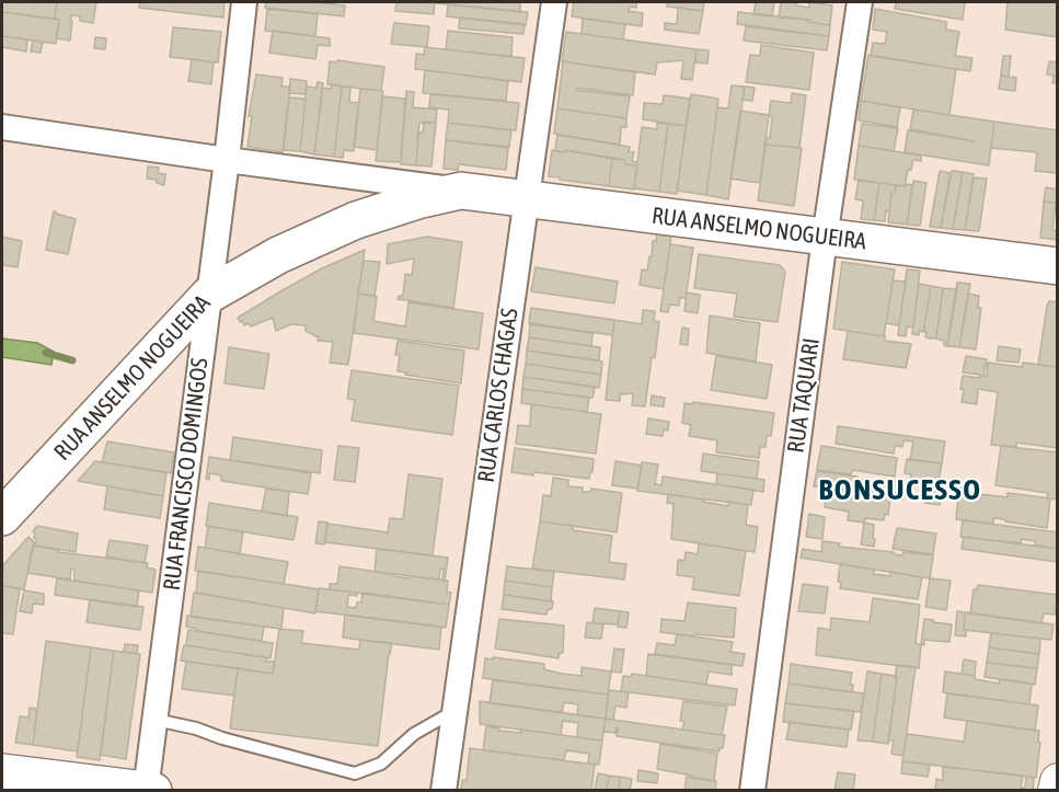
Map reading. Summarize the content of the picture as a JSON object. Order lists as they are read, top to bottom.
{
  "streets": {
    "main road": ["RUA ANSELMO NOGUEIRA"],
    "street": ["RUA CARLOS CHAGAS", "RUA TAQUARI", "RUA FRANCISCO DOMINGOS"]
  },
  "crossings": [
    ["RUA ANSELMO NOGUEIRA", "RUA CARLOS CHAGAS"],
    ["RUA ANSELMO NOGUEIRA", "RUA TAQUARI"],
    ["RUA ANSELMO NOGUEIRA", "RUA FRANCISCO DOMINGOS"]
  ],
  "districts": ["BONSUCESSO"]
}
